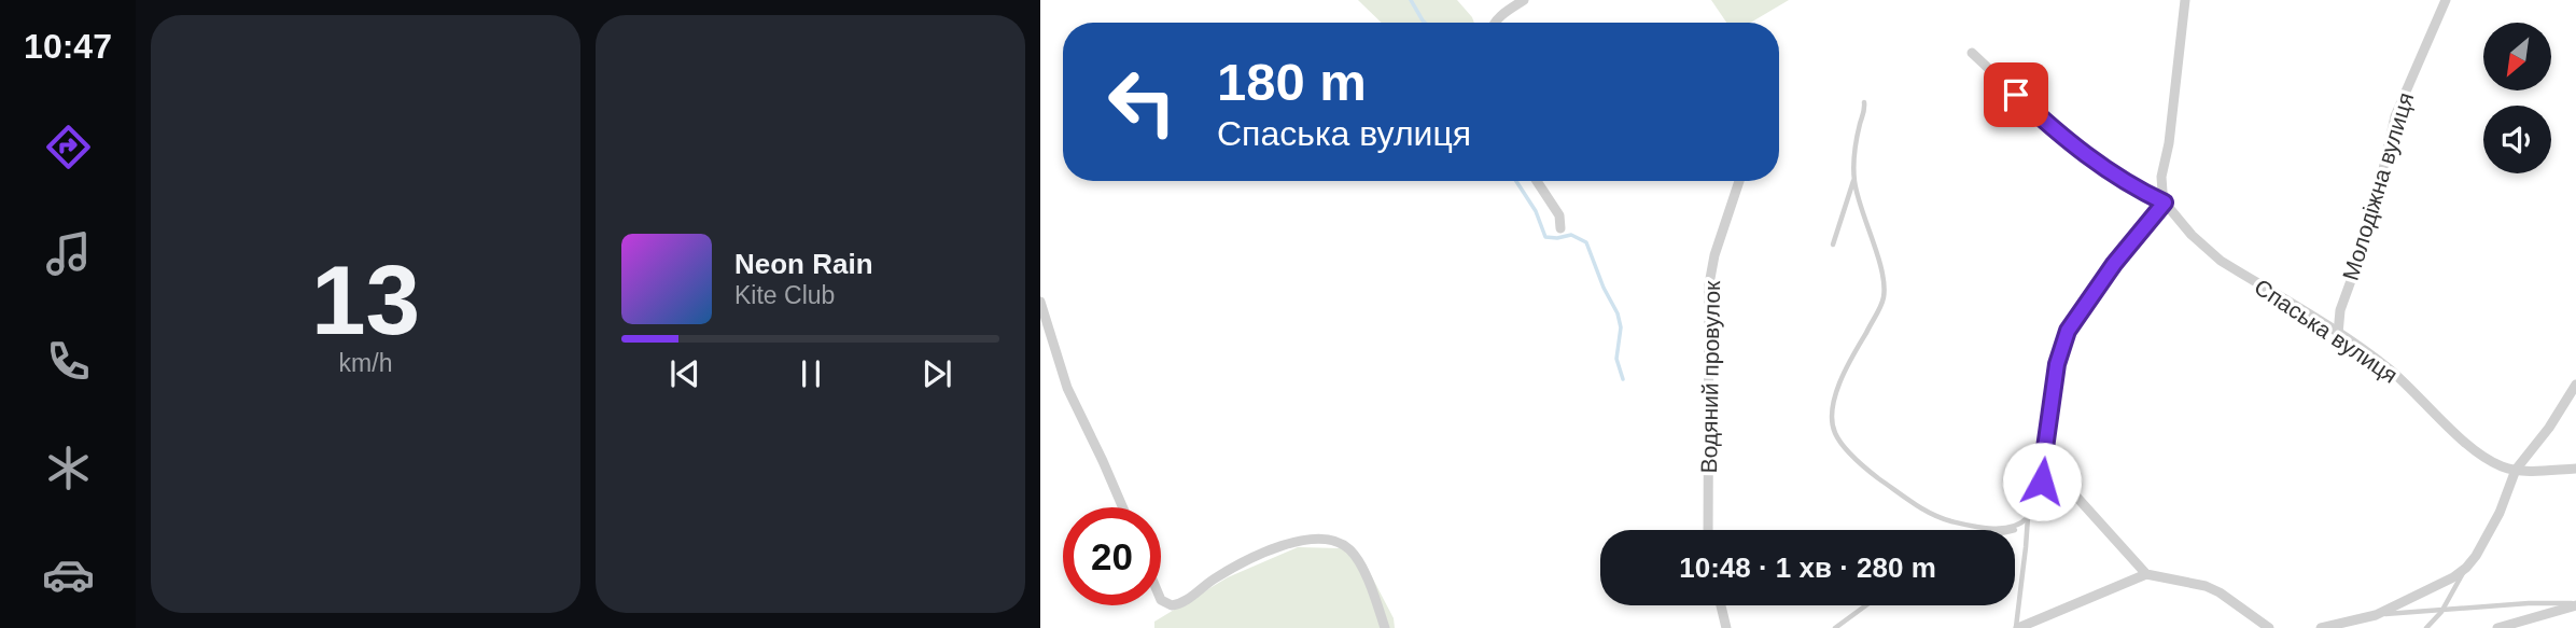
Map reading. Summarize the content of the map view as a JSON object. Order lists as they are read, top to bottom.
{
  "streets": {
    "street": ["Молодіжна вулиця", "Спаська вулиця", "Водяний провулок"]
  },
  "crossings": [
    ["Молодіжна вулиця", "Спаська вулиця"]
  ],
  "north": "bottom left",
  "page": {
    "tabs": "10:47",
    "tile": ["13", "km/h"],
    "turn": ["180 m", "Спаська вулиця"],
    "song": ["Neon Rain", "Kite Club"],
    "limit": "20",
    "trip": "10:48 · 1 хв · 280 m"
  }
}
